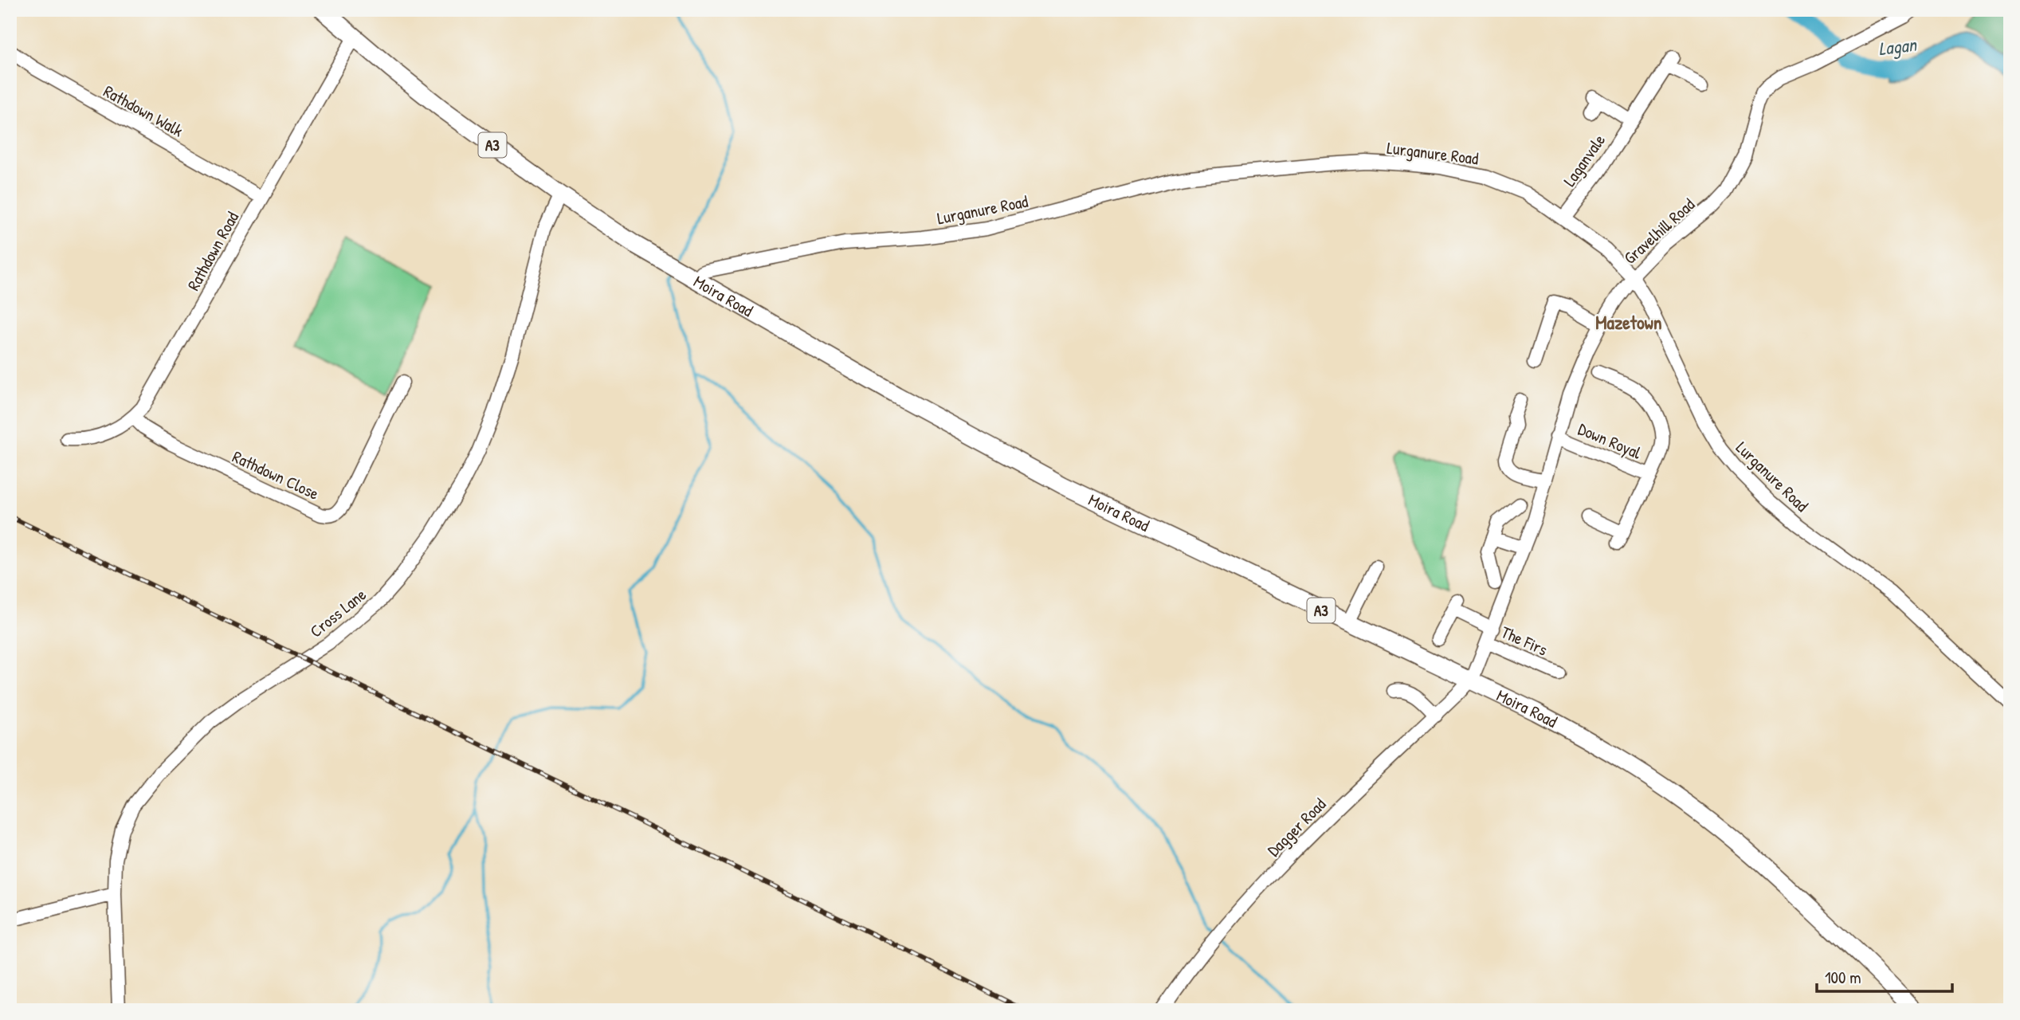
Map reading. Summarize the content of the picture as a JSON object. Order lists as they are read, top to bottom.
{
  "streets": {
    "highway": ["A3", "Moira Road"],
    "street": [
      "Rathdown Walk",
      "Lurganure Road",
      "Laganvale",
      "Gravelhill Road",
      "Rathdown Road",
      "Down Royal",
      "Rathdown Close",
      "Cross Lane",
      "The Firs",
      "Dagger Road"
    ]
  },
  "crossings": [
    ["Rathdown Walk", "Rathdown Road"],
    ["Lurganure Road", "Laganvale"],
    ["Lurganure Road", "Gravelhill Road"],
    ["Lurganure Road", "Moira Road"],
    ["Gravelhill Road", "Moira Road"],
    ["Gravelhill Road", "Down Royal"],
    ["Gravelhill Road", "The Firs"],
    ["Gravelhill Road", "Dagger Road"],
    ["Rathdown Road", "Moira Road"],
    ["Rathdown Road", "Rathdown Close"],
    ["Moira Road", "Cross Lane"],
    ["Moira Road", "Dagger Road"]
  ],
  "districts": ["Mazetown"],
  "water": ["Lagan"],
  "scale_bar": "100 m"
}
